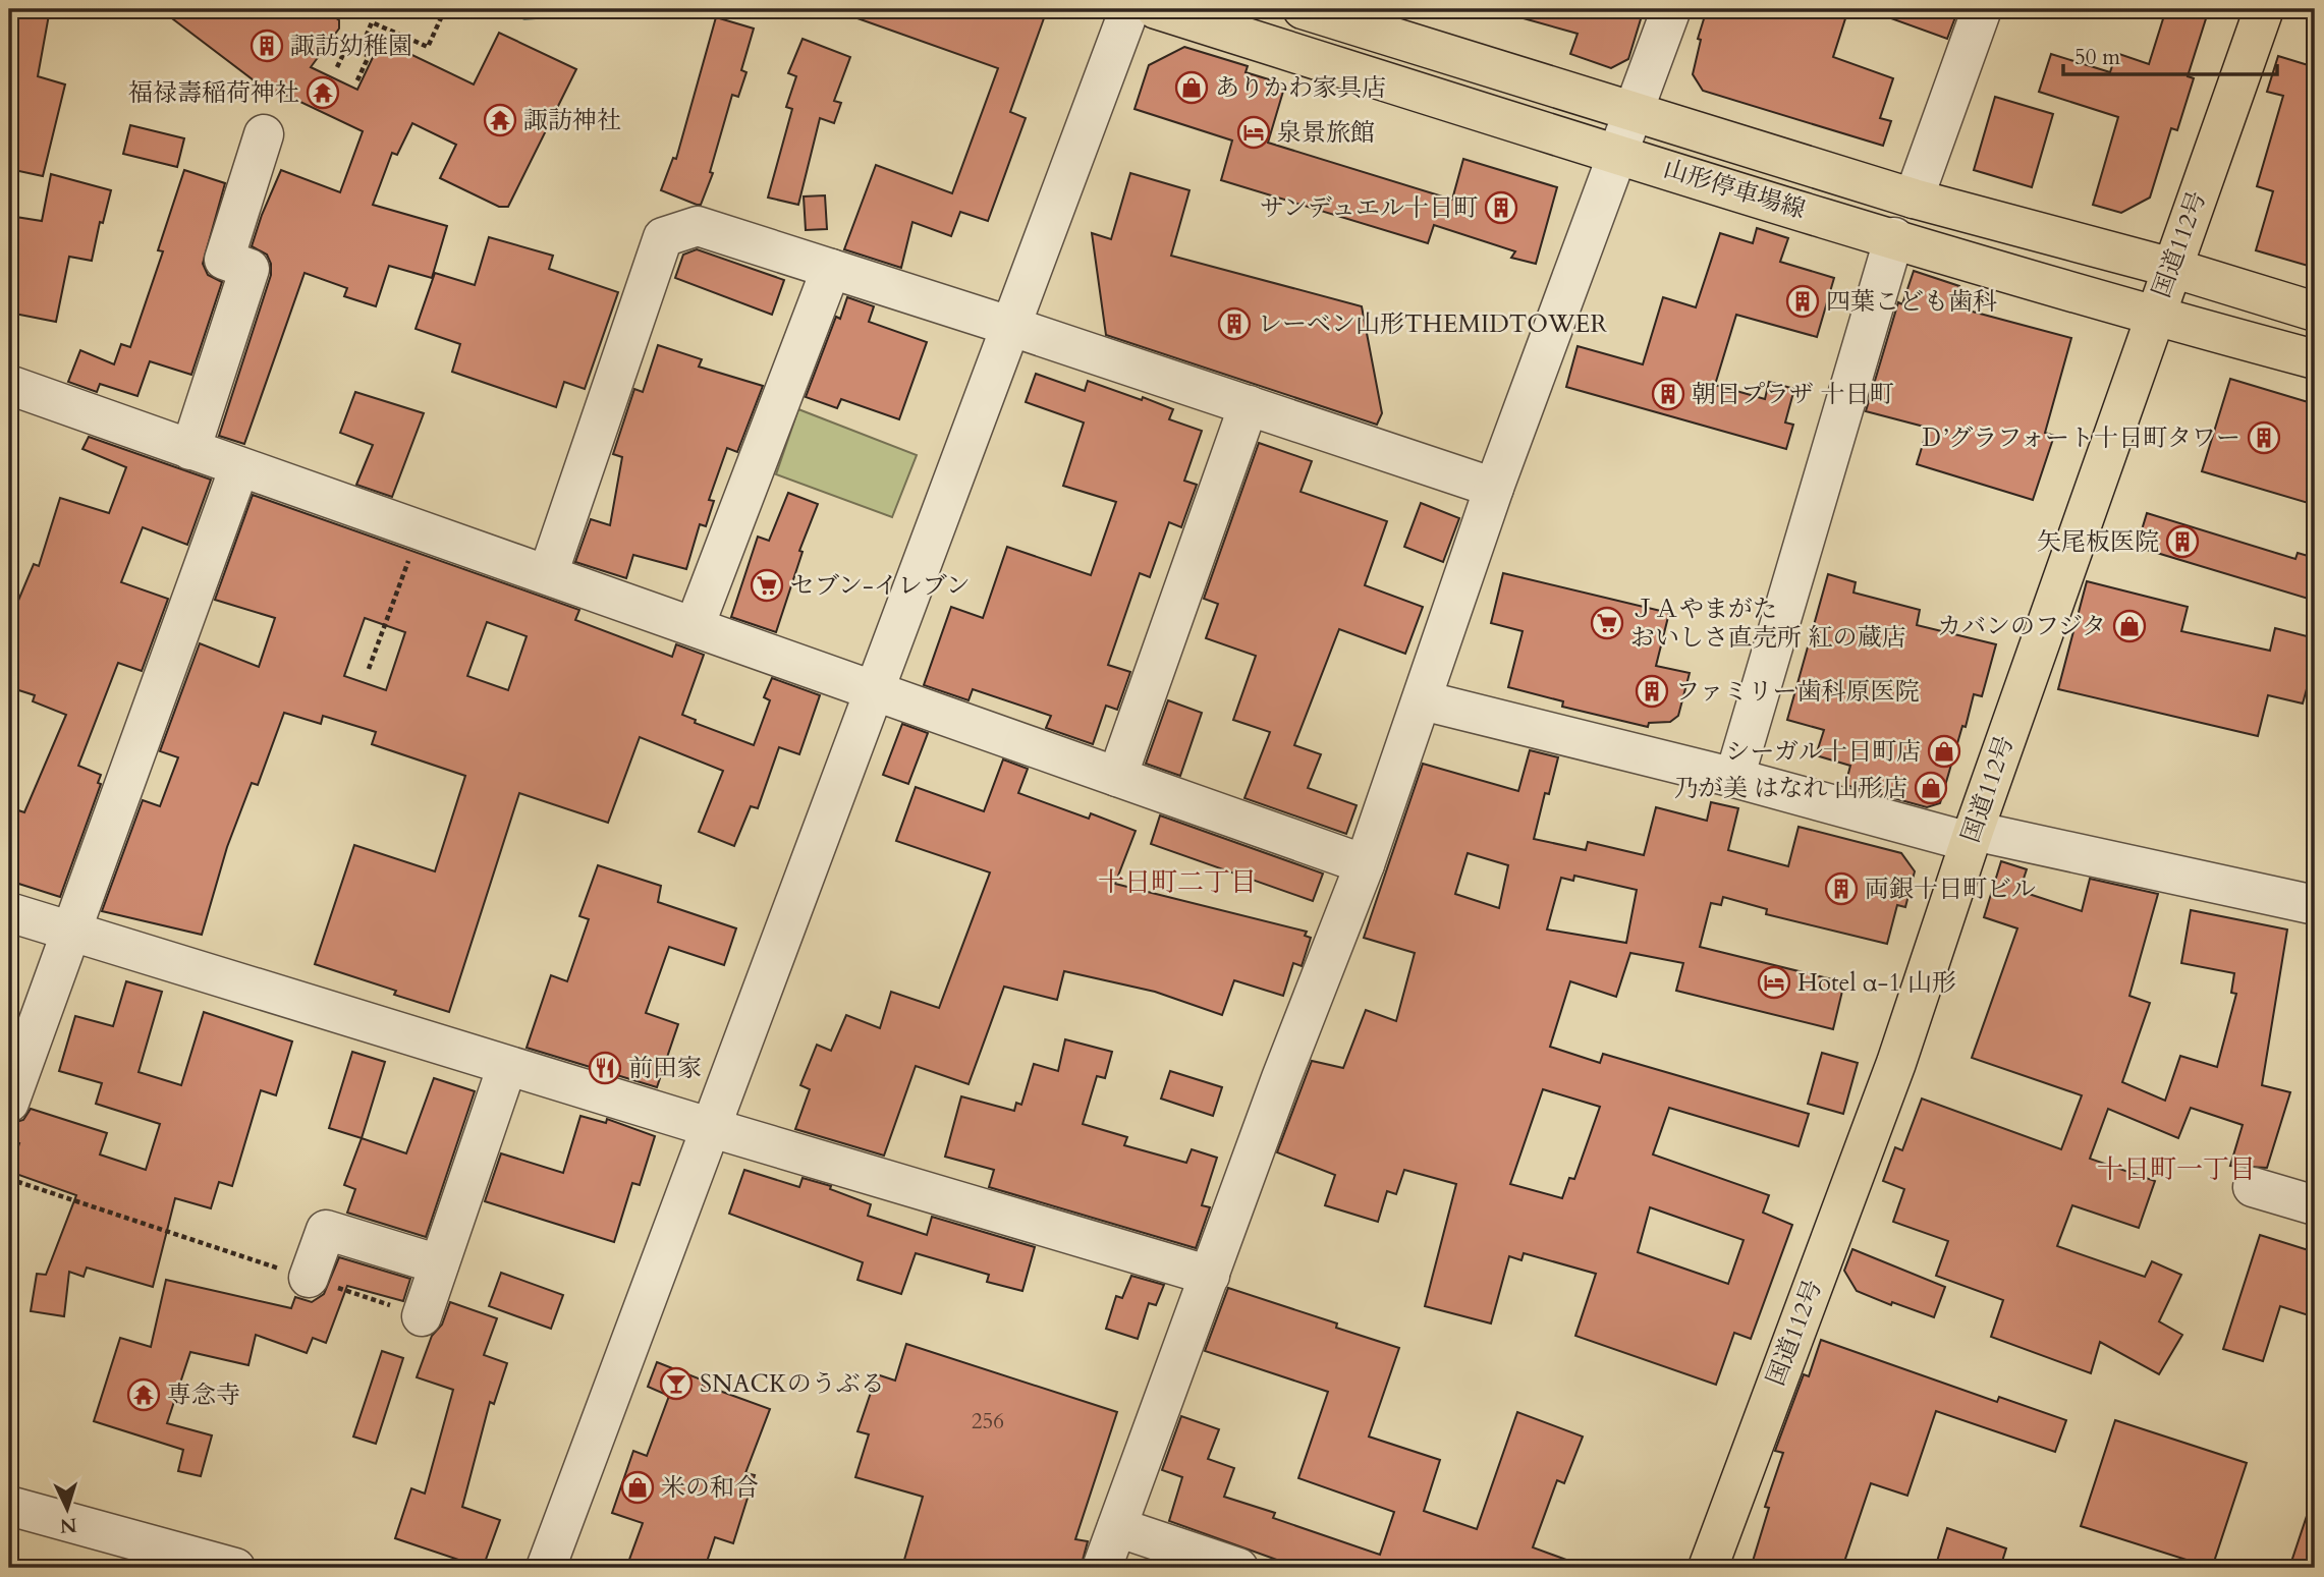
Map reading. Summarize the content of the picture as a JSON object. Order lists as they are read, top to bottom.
{
  "streets": {
    "main road": ["山形停車場線", "国道112号"]
  },
  "crossings": [
    ["山形停車場線", "国道112号"]
  ],
  "districts": ["十日町二丁目", "十日町一丁目"],
  "places": {
    "building": [
      "諏訪幼稚園",
      "サンデュエル十日町",
      "四葉こども歯科",
      "レーベン山形THEMIDTOWER",
      "朝日プラザ 十日町",
      "Ｄ’グラフォート十日町タワー",
      "矢尾板医院",
      "ファミリー歯科原医院",
      "両銀十日町ビル"
    ],
    "shop": [
      "ありかわ家具店",
      "カバンのフジタ",
      "シーガル十日町店",
      "乃が美 はなれ 山形店",
      "米の和合"
    ],
    "temple": ["福禄壽稲荷神社", "諏訪神社", "専念寺"],
    "hotel": ["泉景旅館", "Hotel α-1 山形"],
    "supermarket": ["セブン-イレブン", "ＪＡやまがた おいしさ直売所 紅の蔵店"],
    "restaurant": ["前田家"],
    "bar": ["SNACKのうぶる"]
  },
  "house_numbers": ["256"],
  "scale_bar": "50 m",
  "north": "bottom"
}
